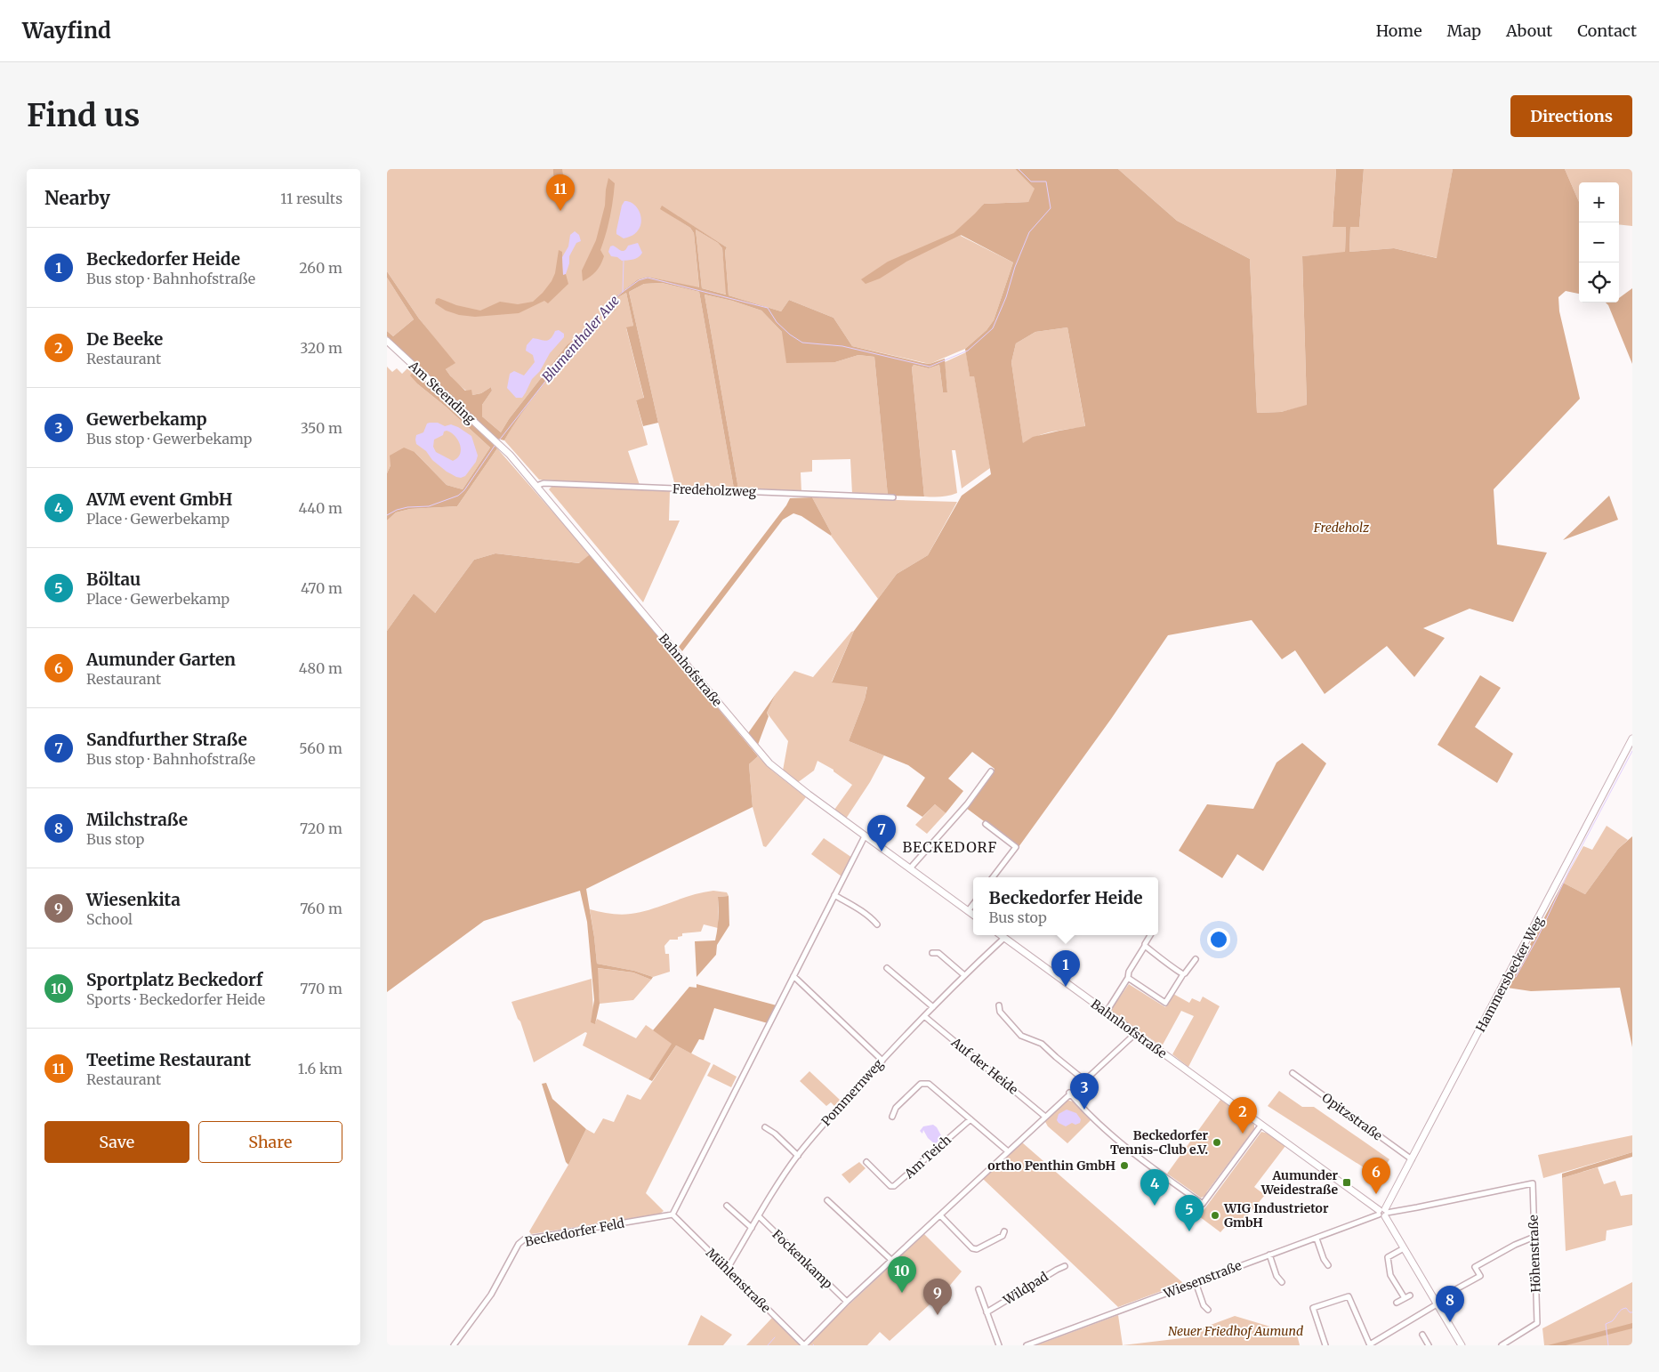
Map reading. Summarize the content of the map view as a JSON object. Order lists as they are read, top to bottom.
{
  "streets": {
    "street": [
      "Am Steending",
      "Fredeholzweg",
      "Bahnhofstraße",
      "Hammersbecker Weg",
      "Auf der Heide",
      "Pommernweg",
      "Opitzstraße",
      "Am Teich",
      "Beckedorfer Feld",
      "Höhenstraße",
      "Fockenkamp",
      "Wiesenstraße",
      "Mühlenstraße",
      "Wildpad"
    ]
  },
  "crossings": [
    ["Am Steending", "Bahnhofstraße"],
    ["Fredeholzweg", "Bahnhofstraße"],
    ["Bahnhofstraße", "Hammersbecker Weg"],
    ["Bahnhofstraße", "Pommernweg"],
    ["Bahnhofstraße", "Höhenstraße"],
    ["Bahnhofstraße", "Wiesenstraße"],
    ["Hammersbecker Weg", "Opitzstraße"],
    ["Hammersbecker Weg", "Höhenstraße"],
    ["Hammersbecker Weg", "Wiesenstraße"],
    ["Auf der Heide", "Pommernweg"],
    ["Pommernweg", "Fockenkamp"],
    ["Pommernweg", "Mühlenstraße"],
    ["Beckedorfer Feld", "Mühlenstraße"],
    ["Höhenstraße", "Wiesenstraße"]
  ],
  "districts": ["BECKEDORF"],
  "water": ["Blumenthaler Aue"],
  "parks": ["Fredeholz", "Neuer Friedhof Aumund"],
  "places": {
    "other": ["Beckedorfer Tennis-Club e.V.", "ortho Penthin GmbH", "WIG Industrietor GmbH"],
    "transit": ["Aumunder Weidestraße"]
  },
  "page": {
    "header": "Wayfind",
    "nav": [
      "Home",
      "Map",
      "About",
      "Contact"
    ],
    "buttons": [
      "Directions",
      ["Save", "Share"]
    ],
    "title": "Find us",
    "heading": ["Nearby", "11 results"],
    "pins": [
      "11",
      "7",
      "1",
      "3",
      "2",
      "6",
      "4",
      "5",
      "10",
      "9",
      "8"
    ],
    "map_buttons": ["+", "−"],
    "list": [
      {
        "mark": "1",
        "name": "Beckedorfer Heide",
        "note": "Bus stop · Bahnhofstraße",
        "value": "260 m"
      },
      {
        "mark": "2",
        "name": "De Beeke",
        "note": "Restaurant",
        "value": "320 m"
      },
      {
        "mark": "3",
        "name": "Gewerbekamp",
        "note": "Bus stop · Gewerbekamp",
        "value": "350 m"
      },
      {
        "mark": "4",
        "name": "AVM event GmbH",
        "note": "Place · Gewerbekamp",
        "value": "440 m"
      },
      {
        "mark": "5",
        "name": "Böltau",
        "note": "Place · Gewerbekamp",
        "value": "470 m"
      },
      {
        "mark": "6",
        "name": "Aumunder Garten",
        "note": "Restaurant",
        "value": "480 m"
      },
      {
        "mark": "7",
        "name": "Sandfurther Straße",
        "note": "Bus stop · Bahnhofstraße",
        "value": "560 m"
      },
      {
        "mark": "8",
        "name": "Milchstraße",
        "note": "Bus stop",
        "value": "720 m"
      },
      {
        "mark": "9",
        "name": "Wiesenkita",
        "note": "School",
        "value": "760 m"
      },
      {
        "mark": "10",
        "name": "Sportplatz Beckedorf",
        "note": "Sports · Beckedorfer Heide",
        "value": "770 m"
      },
      {
        "mark": "11",
        "name": "Teetime Restaurant",
        "note": "Restaurant",
        "value": "1.6 km"
      }
    ],
    "popup": ["Beckedorfer Heide", "Bus stop"]
  }
}
